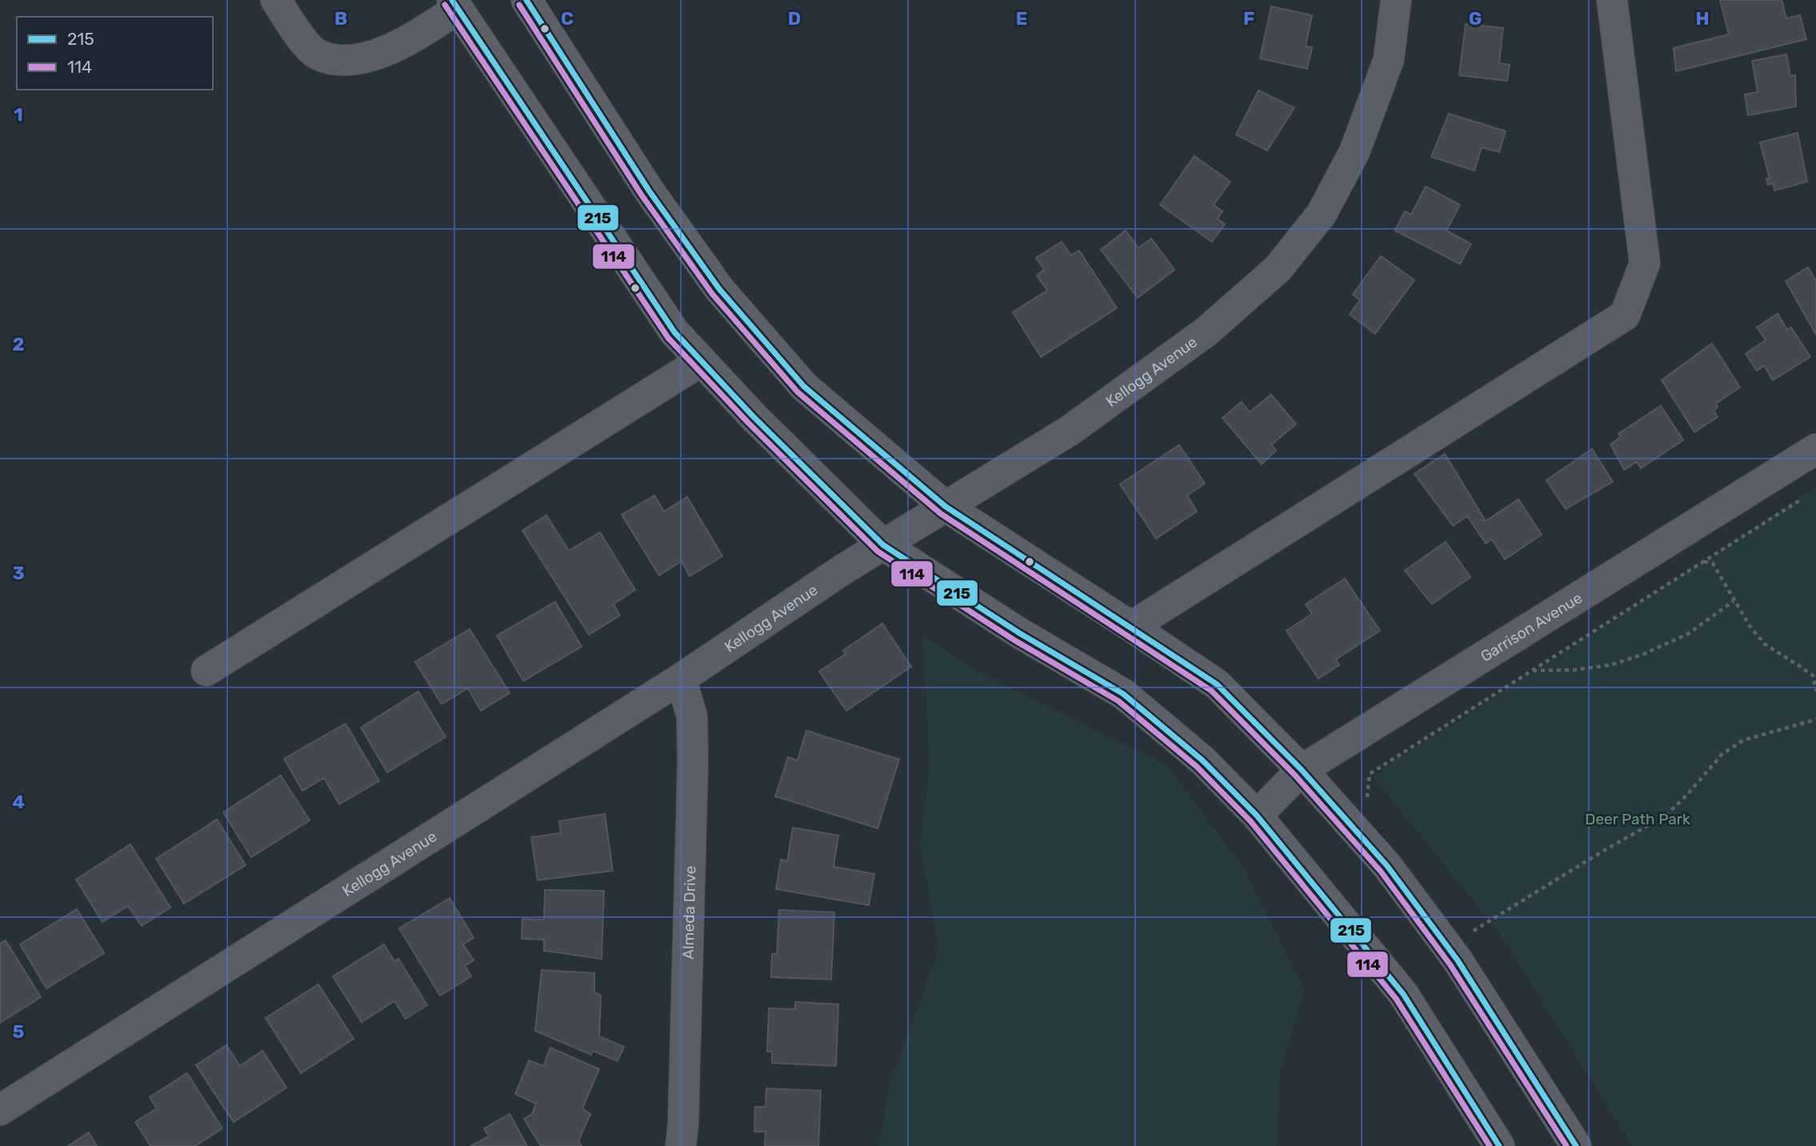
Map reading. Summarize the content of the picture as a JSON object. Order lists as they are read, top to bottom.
{
  "streets": {
    "street": ["Kellogg Avenue", "Garrison Avenue", "Almeda Drive"]
  },
  "crossings": [
    ["Kellogg Avenue", "Almeda Drive"]
  ],
  "parks": ["Deer Path Park"],
  "lines": ["transit line 215", "transit line 114"],
  "legend": ["215", "114"],
  "grid": {
    "columns": [
      "B",
      "C",
      "D",
      "E",
      "F",
      "G",
      "H"
    ],
    "rows": [
      "1",
      "2",
      "3",
      "4",
      "5"
    ]
  }
}
